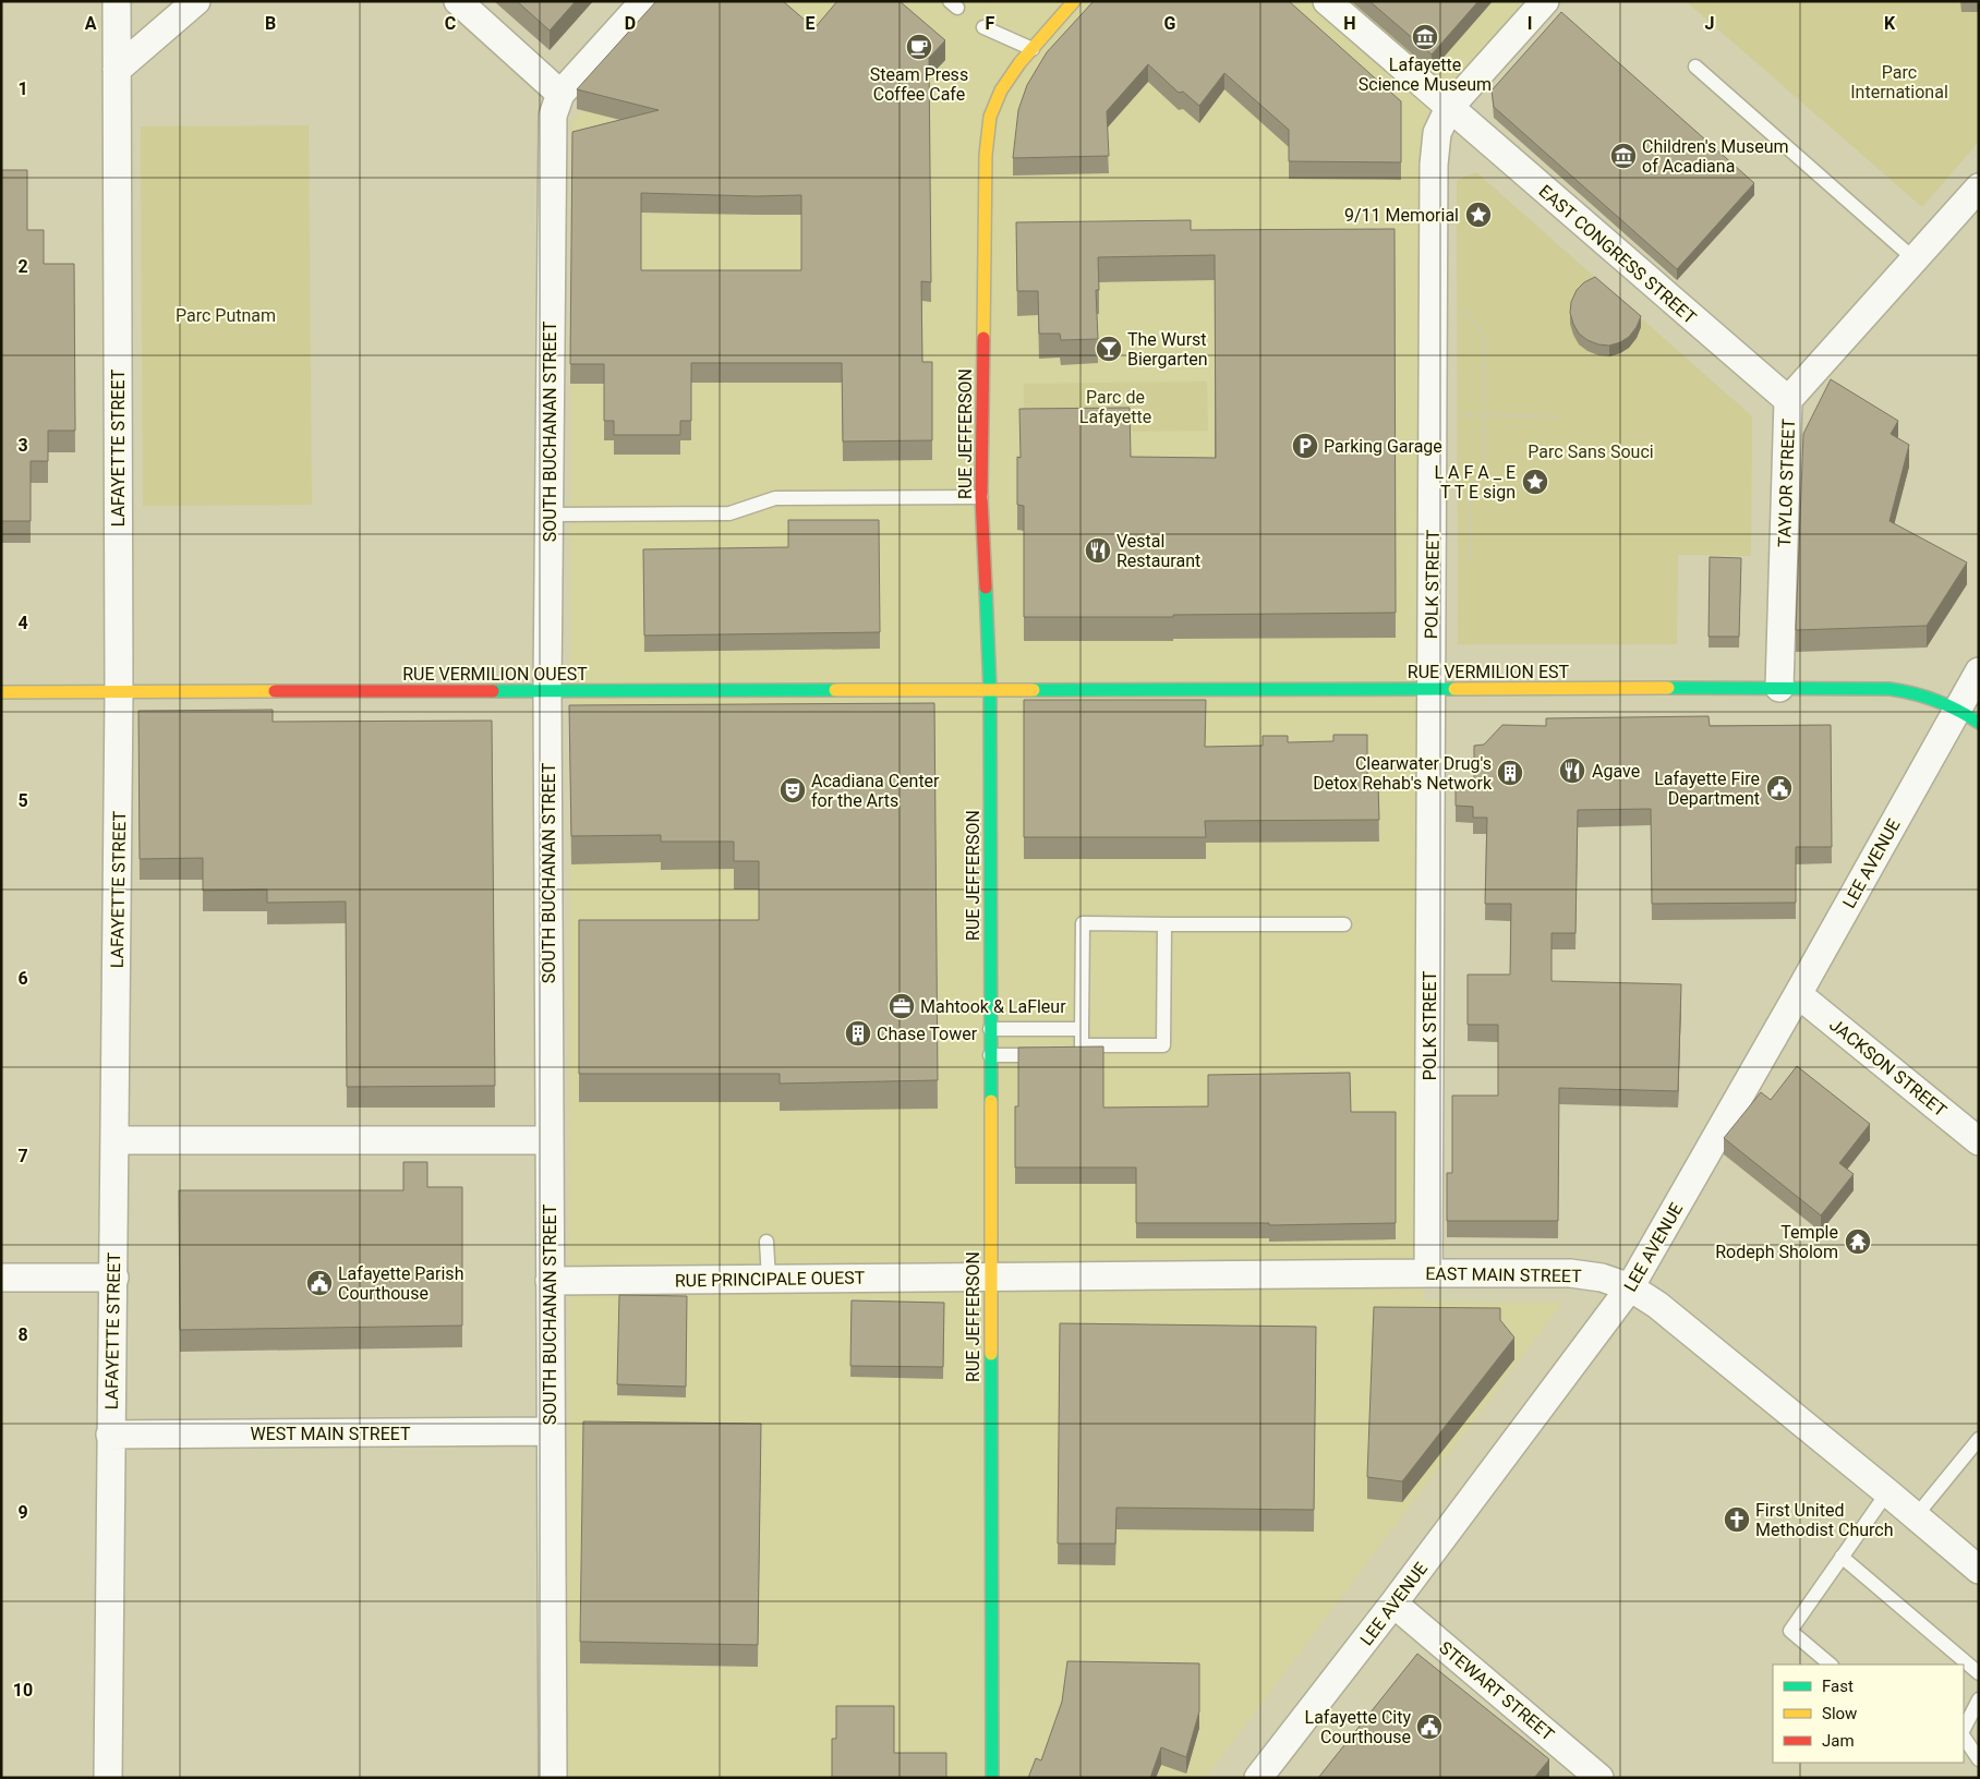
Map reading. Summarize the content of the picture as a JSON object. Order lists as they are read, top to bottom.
{
  "streets": {
    "street": [
      "EAST CONGRESS STREET",
      "SOUTH BUCHANAN STREET",
      "RUE JEFFERSON",
      "LAFAYETTE STREET",
      "TAYLOR STREET",
      "POLK STREET",
      "RUE VERMILION EST",
      "RUE VERMILION OUEST",
      "LEE AVENUE",
      "JACKSON STREET",
      "EAST MAIN STREET",
      "RUE PRINCIPALE OUEST",
      "WEST MAIN STREET",
      "STEWART STREET"
    ]
  },
  "crossings": [
    ["EAST CONGRESS STREET", "TAYLOR STREET"],
    ["EAST CONGRESS STREET", "POLK STREET"],
    ["SOUTH BUCHANAN STREET", "RUE VERMILION OUEST"],
    ["SOUTH BUCHANAN STREET", "RUE PRINCIPALE OUEST"],
    ["SOUTH BUCHANAN STREET", "WEST MAIN STREET"],
    ["RUE JEFFERSON", "RUE VERMILION EST"],
    ["RUE JEFFERSON", "RUE VERMILION OUEST"],
    ["RUE JEFFERSON", "EAST MAIN STREET"],
    ["RUE JEFFERSON", "RUE PRINCIPALE OUEST"],
    ["LAFAYETTE STREET", "RUE VERMILION OUEST"],
    ["LAFAYETTE STREET", "WEST MAIN STREET"],
    ["TAYLOR STREET", "RUE VERMILION EST"],
    ["POLK STREET", "RUE VERMILION EST"],
    ["POLK STREET", "EAST MAIN STREET"],
    ["RUE VERMILION EST", "RUE VERMILION OUEST"],
    ["RUE VERMILION EST", "LEE AVENUE"],
    ["LEE AVENUE", "JACKSON STREET"],
    ["LEE AVENUE", "EAST MAIN STREET"],
    ["LEE AVENUE", "STEWART STREET"],
    ["EAST MAIN STREET", "RUE PRINCIPALE OUEST"]
  ],
  "parks": [
    "Parc International",
    "Parc Putnam",
    "Parc de Lafayette",
    "Parc Sans Souci"
  ],
  "places": {
    "museum": ["Lafayette Science Museum", "Children's Museum of Acadiana"],
    "cafe": ["Steam Press Coffee Cafe"],
    "place": ["9/11 Memorial", "L A F A _ E T T E sign"],
    "bar": ["The Wurst Biergarten"],
    "parking": ["Parking Garage"],
    "restaurant": ["Vestal Restaurant", "Agave"],
    "building": ["Clearwater Drug's Detox Rehab's Network", "Chase Tower"],
    "public building": ["Lafayette Fire Department", "Lafayette Parish Courthouse", "Lafayette City Courthouse"],
    "theatre": ["Acadiana Center for the Arts"],
    "office": ["Mahtook & LaFleur"],
    "temple": ["Temple Rodeph Sholom"],
    "church": ["First United Methodist Church"]
  },
  "legend": ["Fast", "Slow", "Jam"],
  "grid": {
    "columns": [
      "A",
      "B",
      "C",
      "D",
      "E",
      "F",
      "G",
      "H",
      "I",
      "J",
      "K"
    ],
    "rows": [
      "1",
      "2",
      "3",
      "4",
      "5",
      "6",
      "7",
      "8",
      "9",
      "10"
    ]
  }
}
